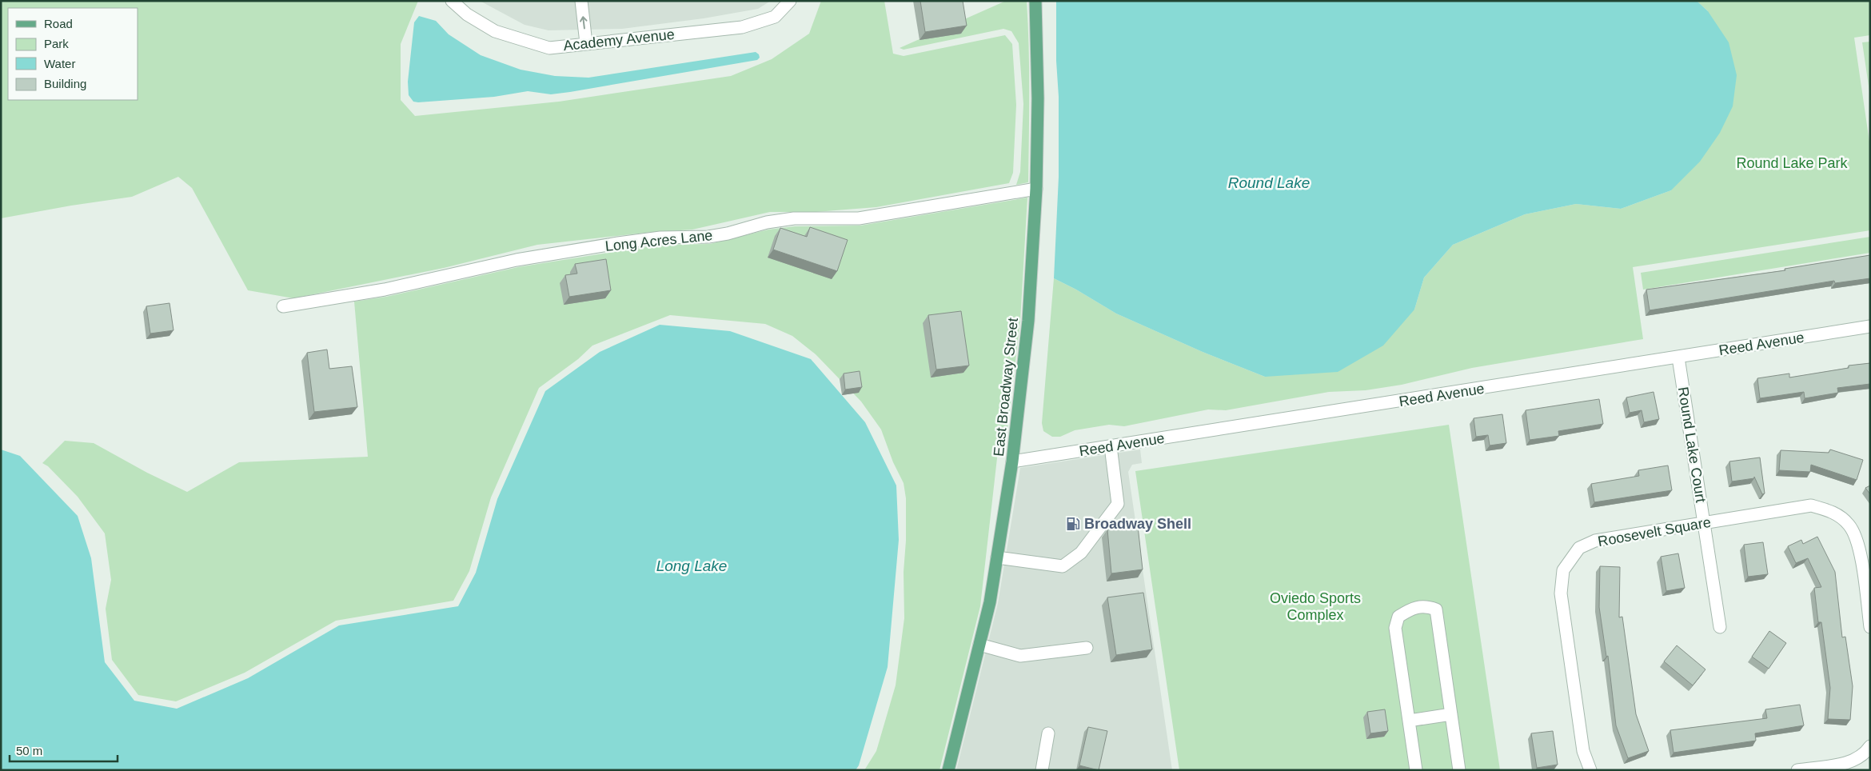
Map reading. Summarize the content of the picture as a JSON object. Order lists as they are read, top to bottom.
{
  "streets": {
    "main road": ["East Broadway Street"],
    "street": [
      "Academy Avenue",
      "Long Acres Lane",
      "Reed Avenue",
      "Round Lake Court",
      "Roosevelt Square"
    ]
  },
  "crossings": [
    ["Long Acres Lane", "East Broadway Street"],
    ["Reed Avenue", "East Broadway Street"],
    ["Reed Avenue", "Round Lake Court"],
    ["Round Lake Court", "Roosevelt Square"]
  ],
  "water": ["Round Lake", "Long Lake"],
  "parks": ["Round Lake Park", "Oviedo Sports Complex"],
  "places": {
    "fuel station": ["Broadway Shell"]
  },
  "legend": [
    "Road",
    "Park",
    "Water",
    "Building"
  ],
  "scale_bar": "50 m"
}
